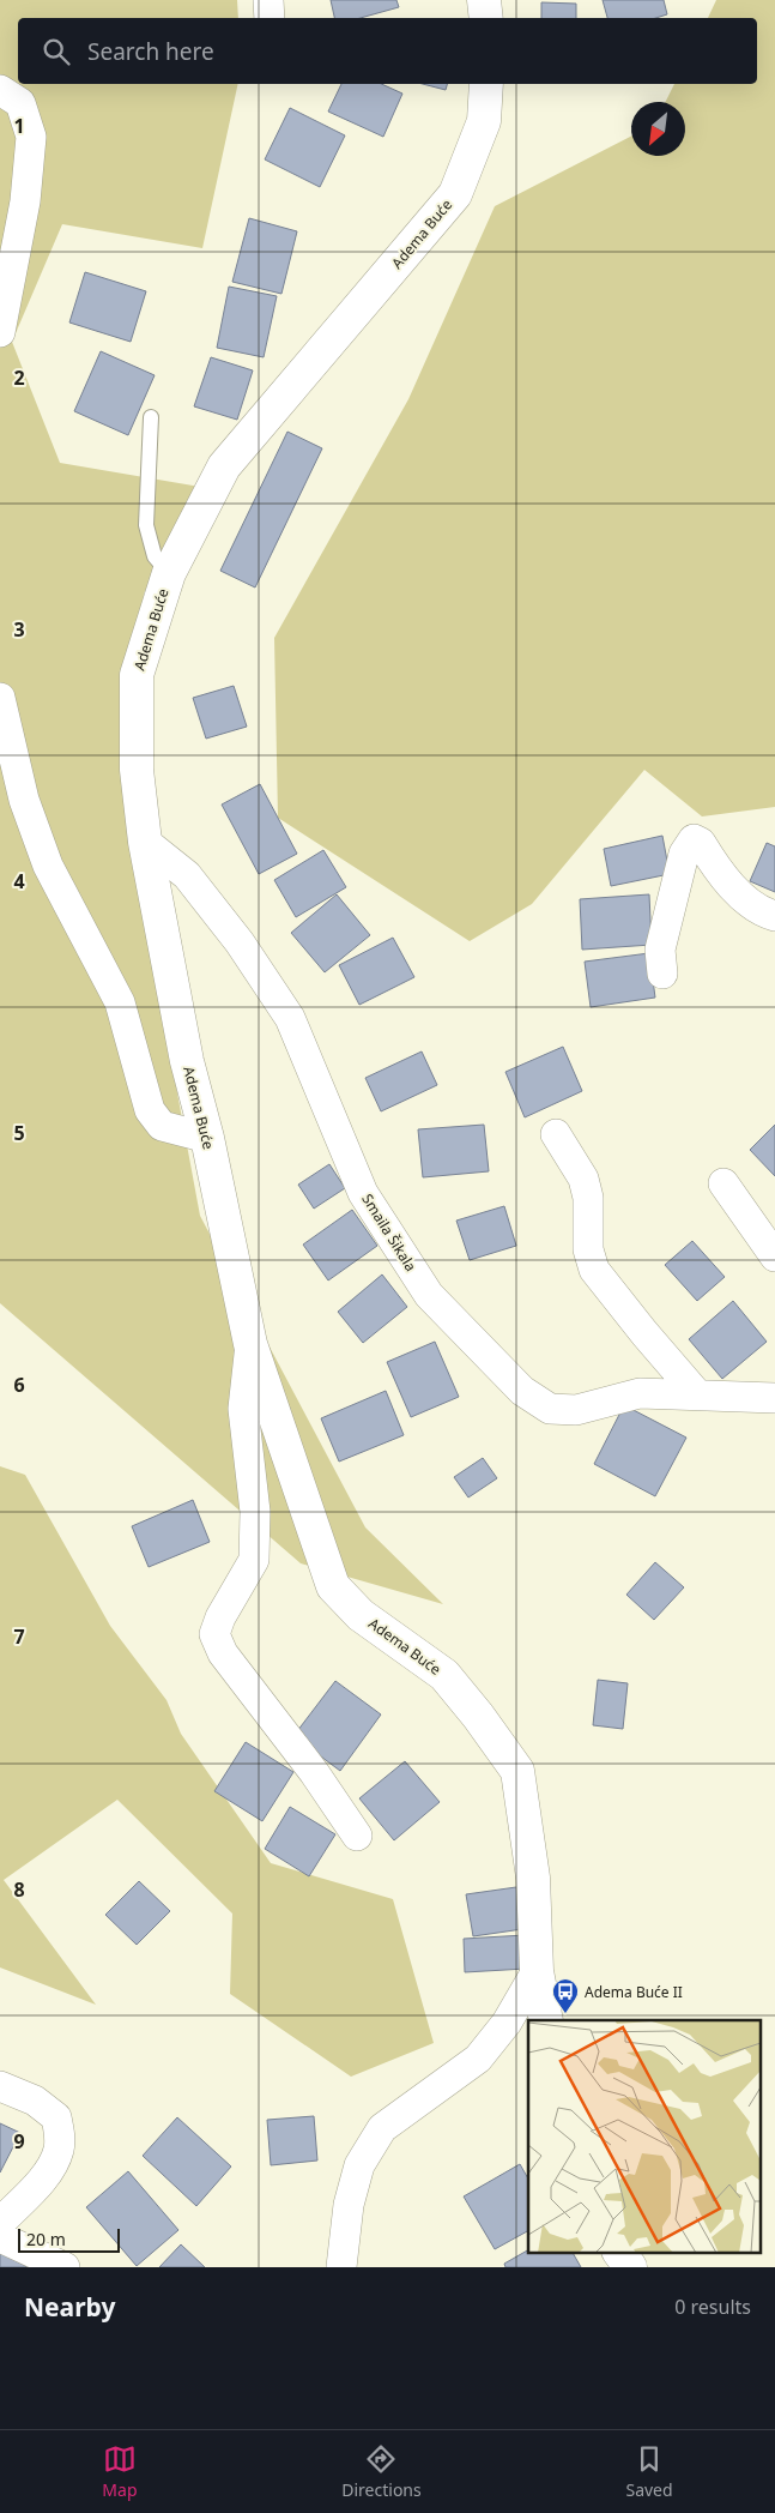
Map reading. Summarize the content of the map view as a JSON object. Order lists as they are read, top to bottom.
{
  "streets": {
    "street": ["Adema Buće", "Smaila Šikala"]
  },
  "crossings": [
    ["Adema Buće", "Smaila Šikala"]
  ],
  "places": {
    "bus stop": ["Adema Buće II"]
  },
  "scale_bar": "20 m",
  "north": "bottom left",
  "page": {
    "search": "Search here",
    "scale": "20 m",
    "heading": ["Nearby", "0 results"],
    "nav": ["Map", "Directions", "Saved"]
  },
  "grid": {
    "rows": [
      "1",
      "2",
      "3",
      "4",
      "5",
      "6",
      "7",
      "8",
      "9"
    ]
  }
}
